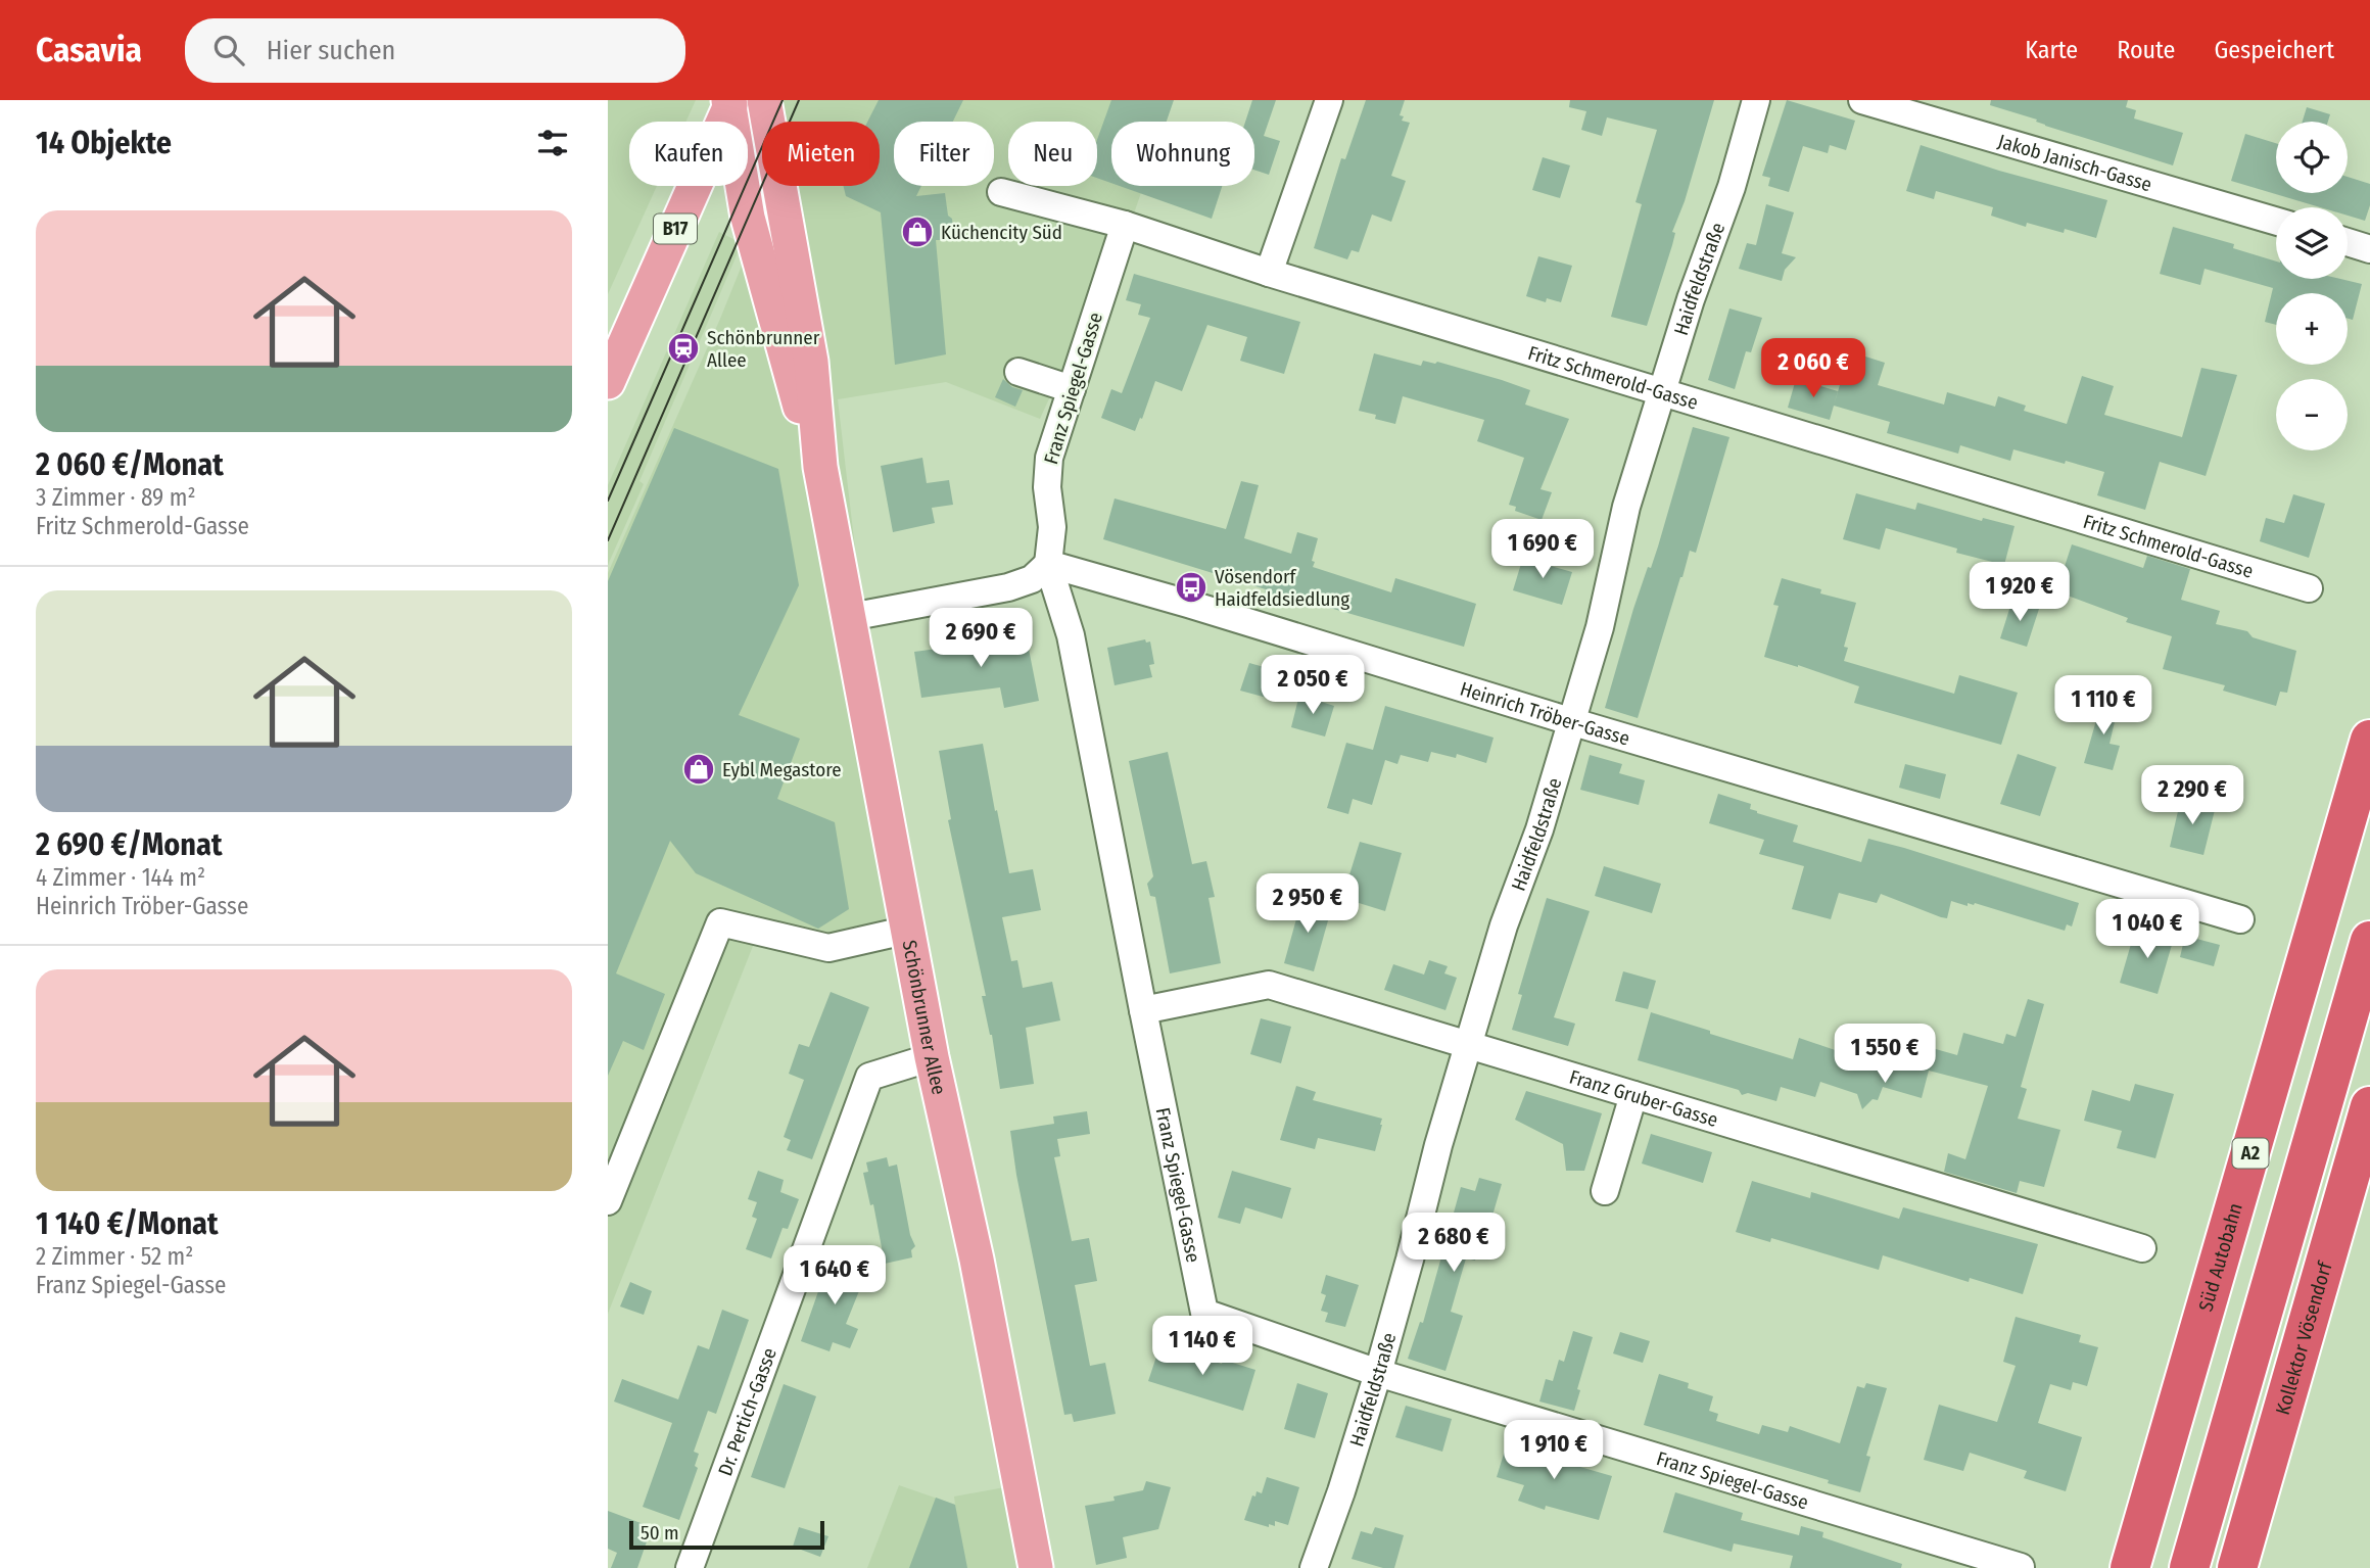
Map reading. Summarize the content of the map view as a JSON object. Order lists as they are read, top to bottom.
{
  "streets": {
    "highway": ["A2", "Süd Autobahn", "Kollektor Vösendorf"],
    "main road": ["B17", "Schönbrunner Allee"],
    "street": [
      "Jakob Janisch-Gasse",
      "Haidfeldstraße",
      "Fritz Schmerold-Gasse",
      "Franz Spiegel-Gasse",
      "Heinrich Tröber-Gasse",
      "Franz Gruber-Gasse",
      "Dr. Pertich-Gasse"
    ]
  },
  "crossings": [
    ["Haidfeldstraße", "Fritz Schmerold-Gasse"],
    ["Haidfeldstraße", "Franz Spiegel-Gasse"],
    ["Haidfeldstraße", "Heinrich Tröber-Gasse"],
    ["Haidfeldstraße", "Franz Gruber-Gasse"],
    ["Fritz Schmerold-Gasse", "Franz Spiegel-Gasse"],
    ["Franz Spiegel-Gasse", "Heinrich Tröber-Gasse"],
    ["Franz Spiegel-Gasse", "Franz Gruber-Gasse"],
    ["Schönbrunner Allee", "Dr. Pertich-Gasse"]
  ],
  "places": {
    "shop": ["Küchencity Süd", "Eybl Megastore"],
    "station": ["Schönbrunner Allee"],
    "bus stop": ["Vösendorf Haidfeldsiedlung"]
  },
  "scale_bar": "50 m",
  "page": {
    "header": "Casavia",
    "search": "Hier suchen",
    "nav": ["Karte", "Route", "Gespeichert"],
    "heading": "14 Objekte",
    "map_buttons": ["+", "−"],
    "chip": [
      "Kaufen",
      "Mieten",
      "Filter",
      "Neu",
      "Wohnung"
    ],
    "list": [
      {
        "name": "2 060 €/Monat",
        "note": "3 Zimmer · 89 m² · Fritz Schmerold-Gasse"
      },
      {
        "name": "2 690 €/Monat",
        "note": "4 Zimmer · 144 m² · Heinrich Tröber-Gasse"
      },
      {
        "name": "1 140 €/Monat",
        "note": "2 Zimmer · 52 m² · Franz Spiegel-Gasse"
      }
    ],
    "price": [
      "2 060 €",
      "1 690 €",
      "1 920 €",
      "2 690 €",
      "2 050 €",
      "1 110 €",
      "2 290 €",
      "2 950 €",
      "1 040 €",
      "1 550 €",
      "2 680 €",
      "1 640 €",
      "1 140 €",
      "1 910 €"
    ],
    "scale": "50 m"
  }
}
